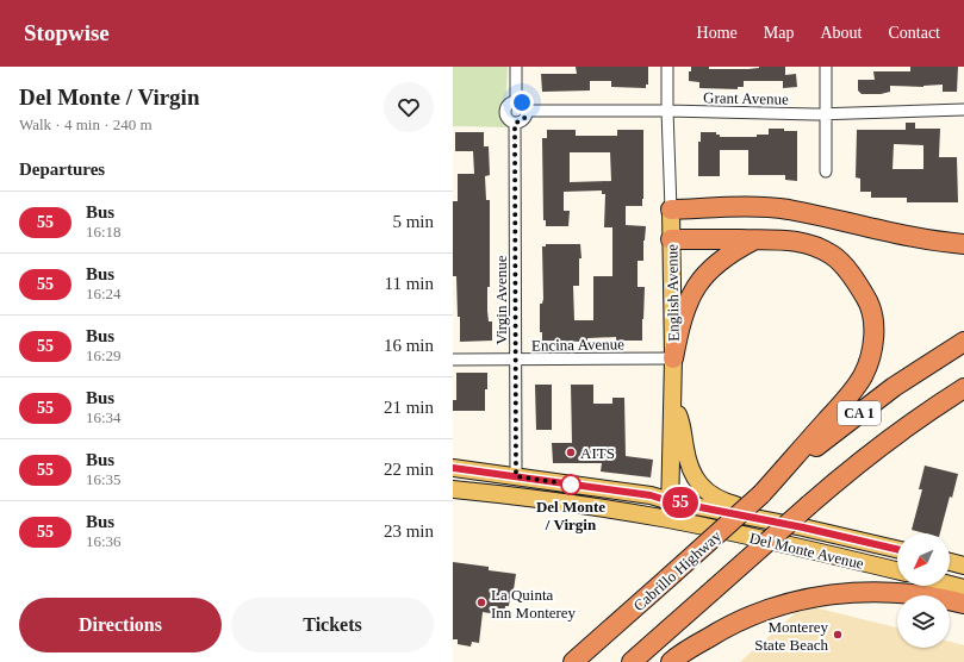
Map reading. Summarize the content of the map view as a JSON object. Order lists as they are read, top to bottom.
{
  "streets": {
    "highway": ["CA 1", "Cabrillo Highway"],
    "main road": ["English Avenue", "Del Monte Avenue"],
    "street": ["Grant Avenue", "Virgin Avenue", "Encina Avenue"]
  },
  "crossings": [
    ["Grant Avenue", "English Avenue"],
    ["Grant Avenue", "Virgin Avenue"],
    ["English Avenue", "Encina Avenue"],
    ["English Avenue", "Del Monte Avenue"],
    ["Virgin Avenue", "Encina Avenue"],
    ["Virgin Avenue", "Del Monte Avenue"]
  ],
  "places": [
    "AITS",
    "Del Monte / Virgin",
    "La Quinta Inn Monterey",
    "Monterey State Beach"
  ],
  "lines": ["bus line 55"],
  "north": "bottom left",
  "page": {
    "header": "Stopwise",
    "nav": [
      "Home",
      "Map",
      "About",
      "Contact"
    ],
    "heading": [
      ["Del Monte / Virgin", "Walk · 4 min · 240 m"],
      "Departures"
    ],
    "on_map": "55",
    "list": [
      {
        "mark": "55",
        "name": "Bus",
        "note": "16:18",
        "value": "5 min"
      },
      {
        "mark": "55",
        "name": "Bus",
        "note": "16:24",
        "value": "11 min"
      },
      {
        "mark": "55",
        "name": "Bus",
        "note": "16:29",
        "value": "16 min"
      },
      {
        "mark": "55",
        "name": "Bus",
        "note": "16:34",
        "value": "21 min"
      },
      {
        "mark": "55",
        "name": "Bus",
        "note": "16:35",
        "value": "22 min"
      },
      {
        "mark": "55",
        "name": "Bus",
        "note": "16:36",
        "value": "23 min"
      }
    ],
    "buttons": ["Directions", "Tickets"]
  }
}
